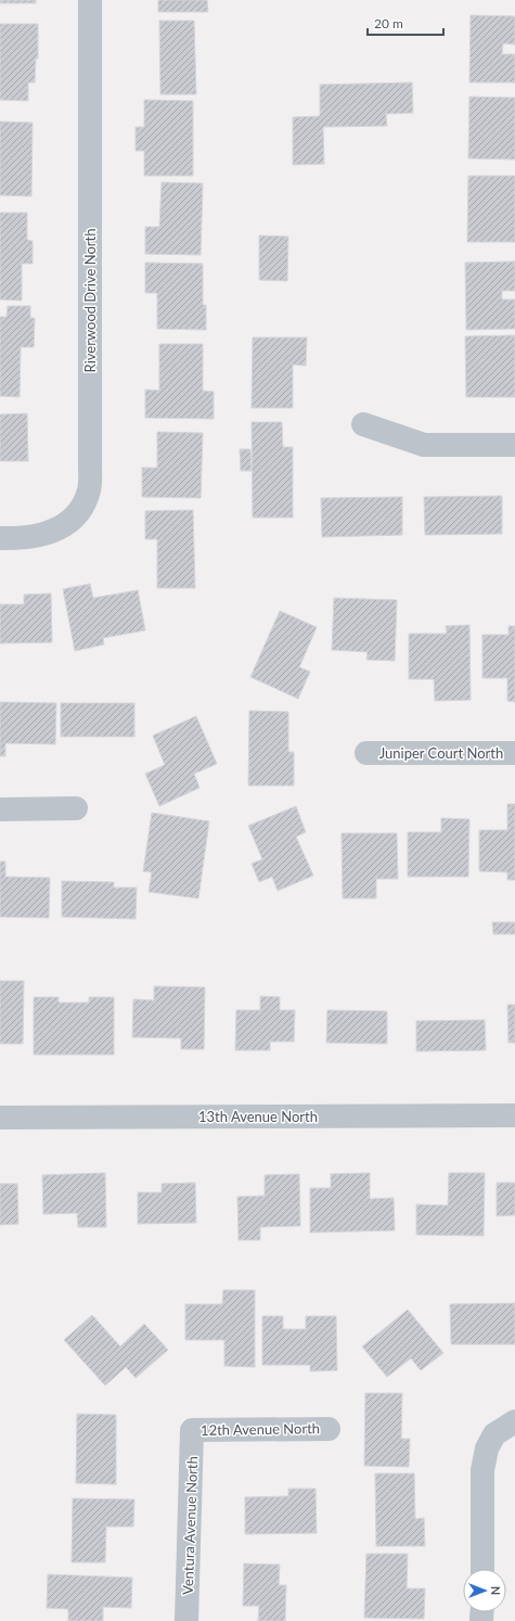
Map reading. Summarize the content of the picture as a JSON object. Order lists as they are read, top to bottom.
{
  "streets": {
    "street": [
      "Riverwood Drive North",
      "Juniper Court North",
      "13th Avenue North",
      "12th Avenue North",
      "Ventura Avenue North"
    ]
  },
  "crossings": [
    ["12th Avenue North", "Ventura Avenue North"]
  ],
  "scale_bar": "20 m",
  "north": "right"
}
